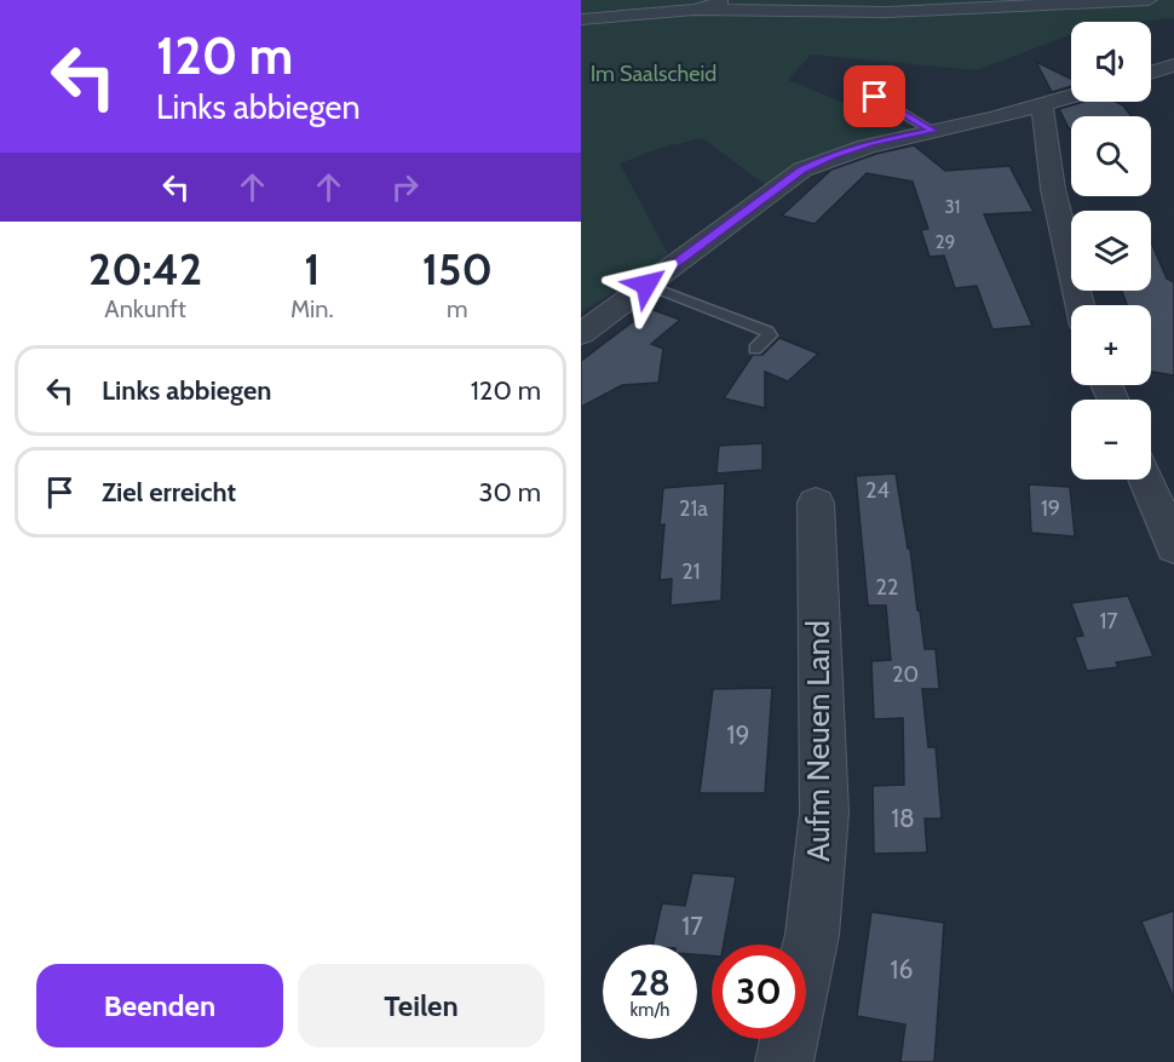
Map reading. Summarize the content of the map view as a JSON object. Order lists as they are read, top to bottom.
{
  "streets": {
    "street": ["Aufm Neuen Land"]
  },
  "parks": ["Im Saalscheid"],
  "house_numbers": [
    "31",
    "29",
    "24",
    "21a",
    "19",
    "21",
    "22",
    "17",
    "20",
    "19",
    "18",
    "17",
    "16"
  ],
  "page": {
    "turn": ["120 m", "Links abbiegen"],
    "map_buttons": ["+", "−"],
    "eta": [
      "20:42",
      "Ankunft",
      "1",
      "Min.",
      "150",
      "m"
    ],
    "list": [
      {
        "name": "Links abbiegen",
        "value": "120 m"
      },
      {
        "name": "Ziel erreicht",
        "value": "30 m"
      }
    ],
    "speed": "28 km/h",
    "limit": "30",
    "buttons": ["Beenden", "Teilen"]
  }
}
